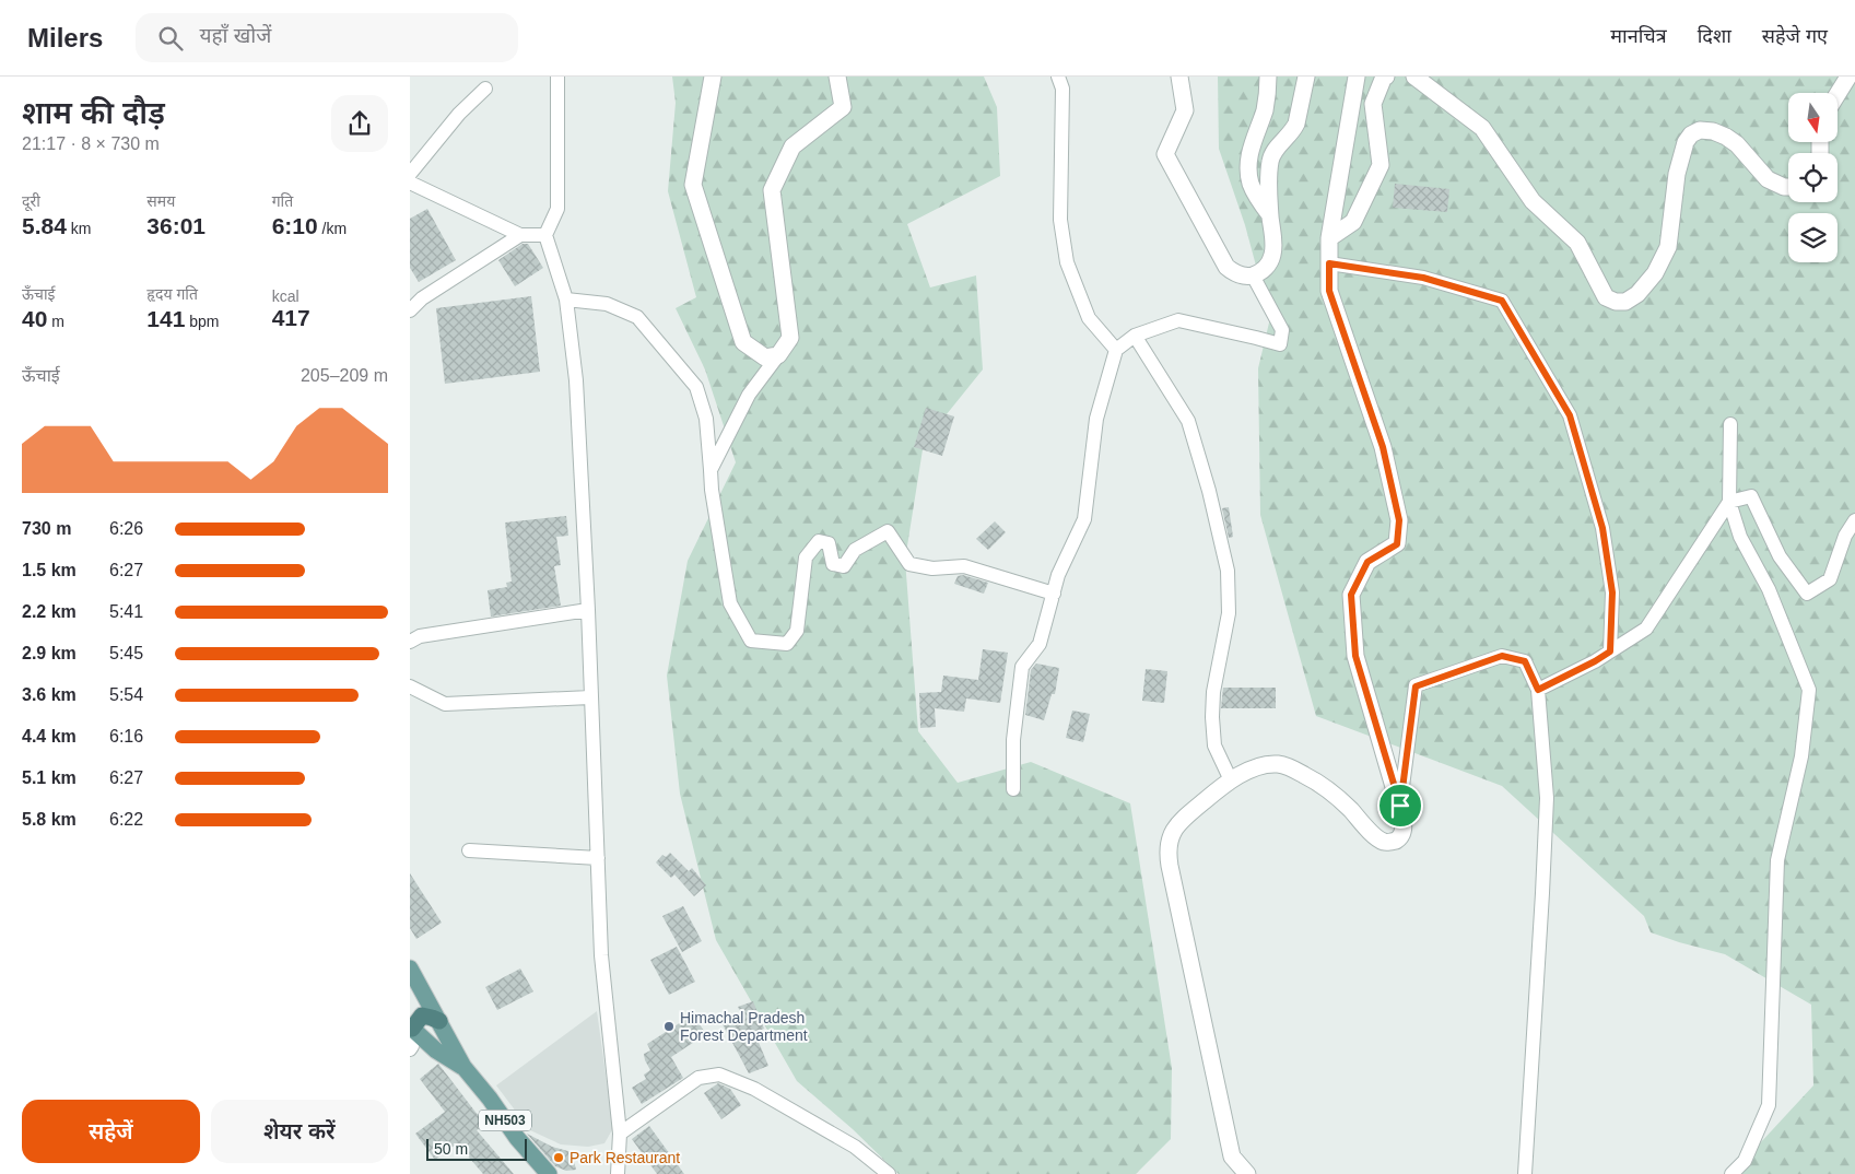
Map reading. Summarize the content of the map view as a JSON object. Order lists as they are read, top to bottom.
{
  "streets": {
    "main road": ["NH503"]
  },
  "places": ["Himachal Pradesh Forest Department", "Park Restaurant"],
  "scale_bar": "50 m",
  "north": "bottom",
  "page": {
    "header": "Milers",
    "search": "यहाँ खोजें",
    "nav": ["मानचित्र", "दिशा", "सहेजे गए"],
    "heading": ["शाम की दौड़", "21:17 · 8 × 730 m"],
    "stats": [
      ["दूरी", "5.84 km"],
      ["समय", "36:01"],
      ["गति", "6:10 /km"],
      ["ऊँचाई", "40 m"],
      ["हृदय गति", "141 bpm"],
      ["kcal", "417"]
    ],
    "chart": ["ऊँचाई", "205–209 m"],
    "list": [
      {
        "name": "730 m",
        "note": "6:26"
      },
      {
        "name": "1.5 km",
        "note": "6:27"
      },
      {
        "name": "2.2 km",
        "note": "5:41"
      },
      {
        "name": "2.9 km",
        "note": "5:45"
      },
      {
        "name": "3.6 km",
        "note": "5:54"
      },
      {
        "name": "4.4 km",
        "note": "6:16"
      },
      {
        "name": "5.1 km",
        "note": "6:27"
      },
      {
        "name": "5.8 km",
        "note": "6:22"
      }
    ],
    "buttons": ["सहेजें", "शेयर करें"],
    "scale": "50 m"
  }
}
